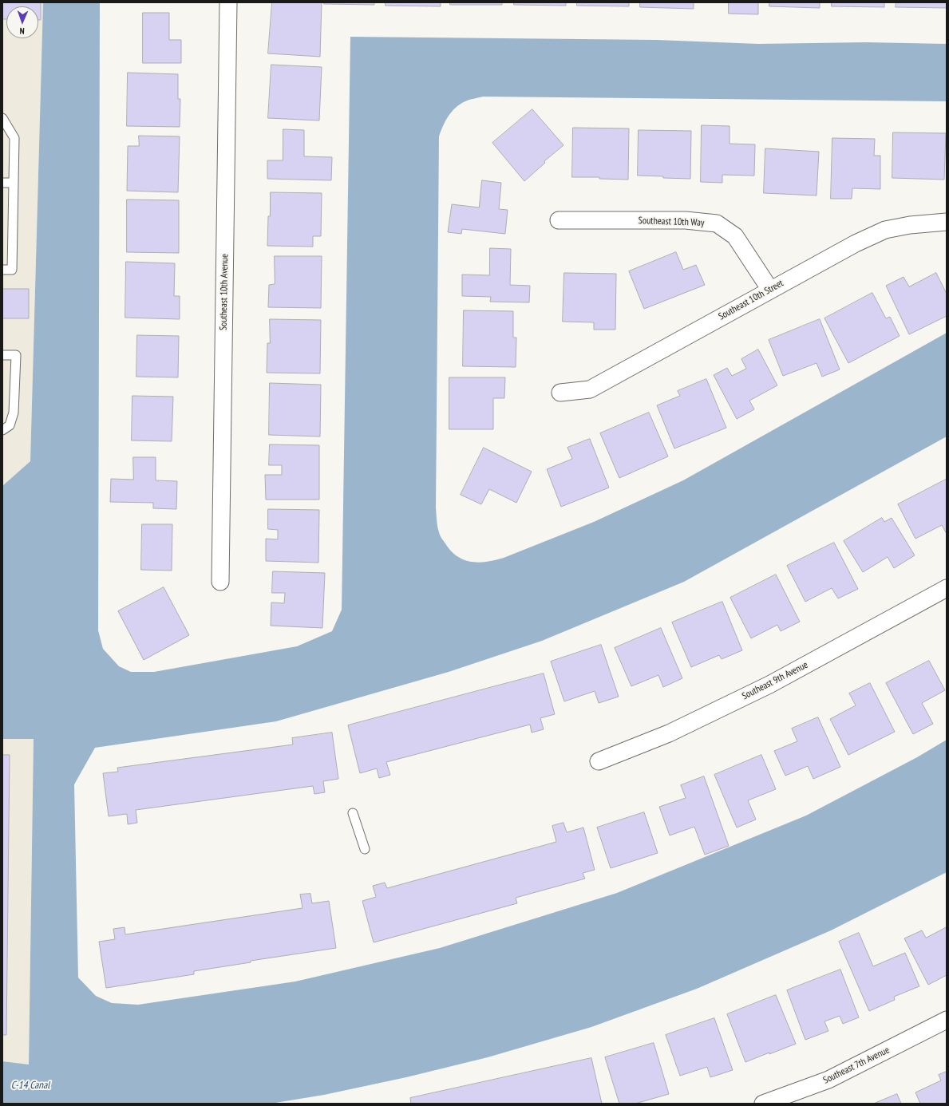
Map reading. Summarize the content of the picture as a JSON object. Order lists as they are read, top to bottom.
{
  "streets": {
    "street": [
      "Southeast 10th Way",
      "Southeast 10th Avenue",
      "Southeast 10th Street",
      "Southeast 9th Avenue",
      "Southeast 7th Avenue"
    ]
  },
  "crossings": [
    ["Southeast 10th Way", "Southeast 10th Street"]
  ],
  "water": ["C-14 Canal"],
  "north": "bottom"
}
